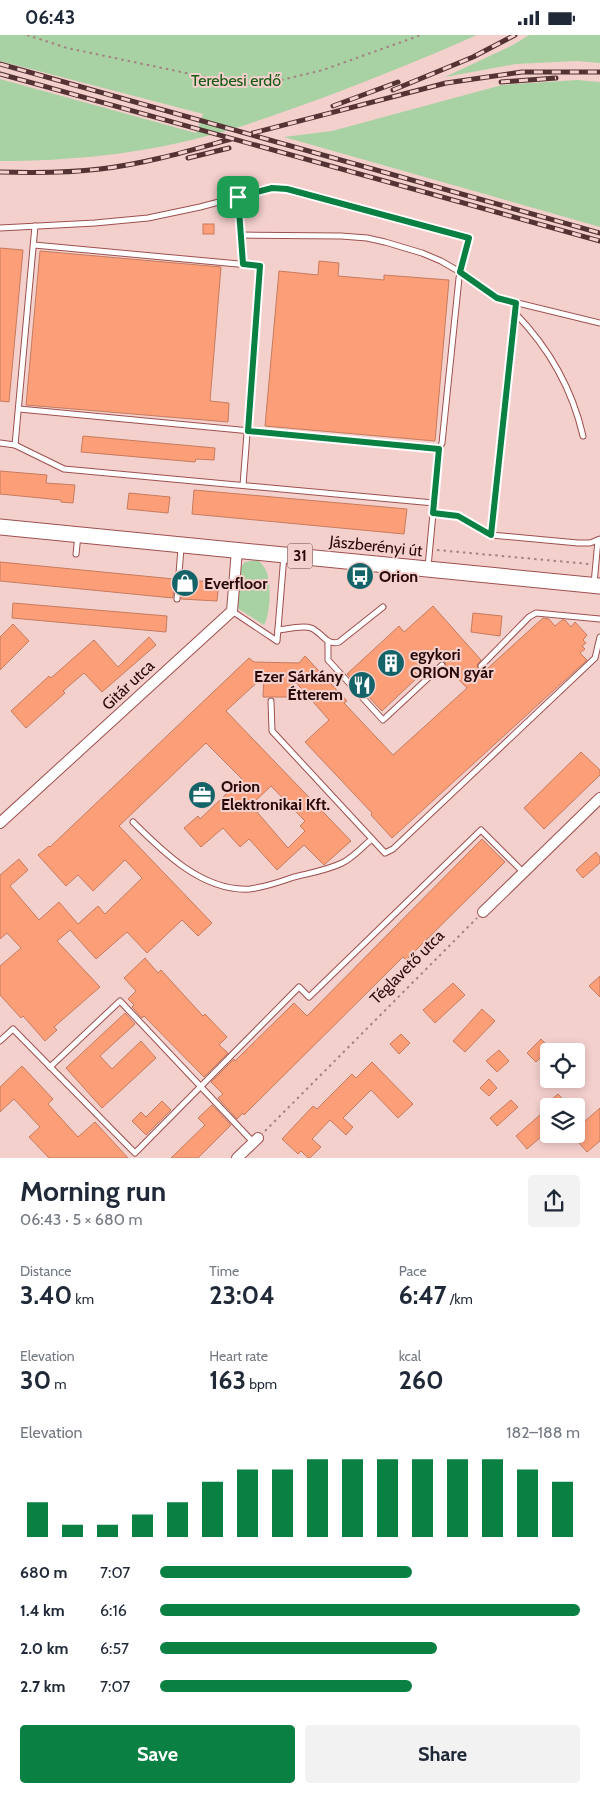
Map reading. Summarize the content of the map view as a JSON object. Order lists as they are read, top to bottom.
{
  "streets": {
    "main road": ["Jászberényi út", "31"],
    "street": ["Gitár utca"],
    "path": ["Téglavető utca"]
  },
  "parks": ["Terebesi erdő"],
  "places": {
    "bus stop": ["Orion"],
    "shop": ["Everfloor"],
    "building": ["egykori ORION gyár"],
    "restaurant": ["Ezer Sárkány Étterem"],
    "office": ["Orion Elektronikai Kft."]
  },
  "page": {
    "status": "06:43",
    "heading": ["Morning run", "06:43 · 5 × 680 m"],
    "stats": [
      ["Distance", "3.40 km"],
      ["Time", "23:04"],
      ["Pace", "6:47 /km"],
      ["Elevation", "30 m"],
      ["Heart rate", "163 bpm"],
      ["kcal", "260"]
    ],
    "chart": ["Elevation", "182–188 m"],
    "list": [
      {
        "name": "680 m",
        "note": "7:07"
      },
      {
        "name": "1.4 km",
        "note": "6:16"
      },
      {
        "name": "2.0 km",
        "note": "6:57"
      },
      {
        "name": "2.7 km",
        "note": "7:07"
      }
    ],
    "buttons": ["Save", "Share"]
  }
}
